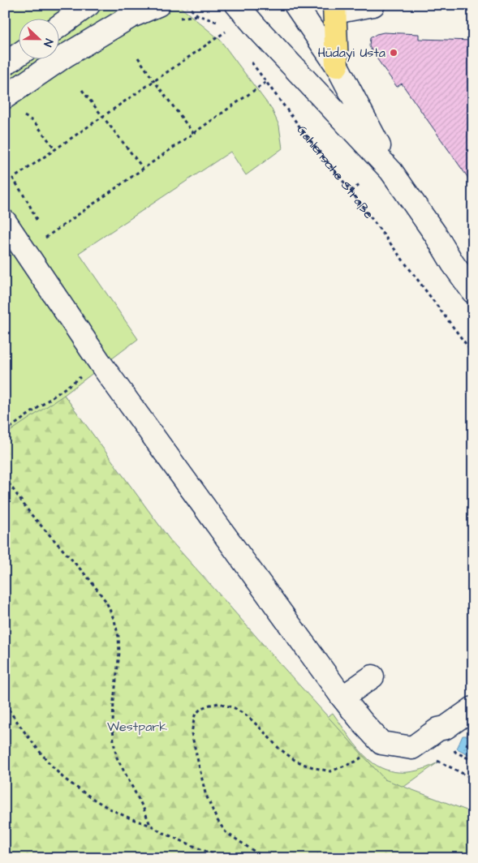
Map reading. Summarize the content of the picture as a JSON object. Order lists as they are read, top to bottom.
{
  "streets": {
    "path": ["Gahlensche Straße"]
  },
  "parks": ["Westpark"],
  "places": ["Hüdayi Usta"],
  "north": "right"
}
